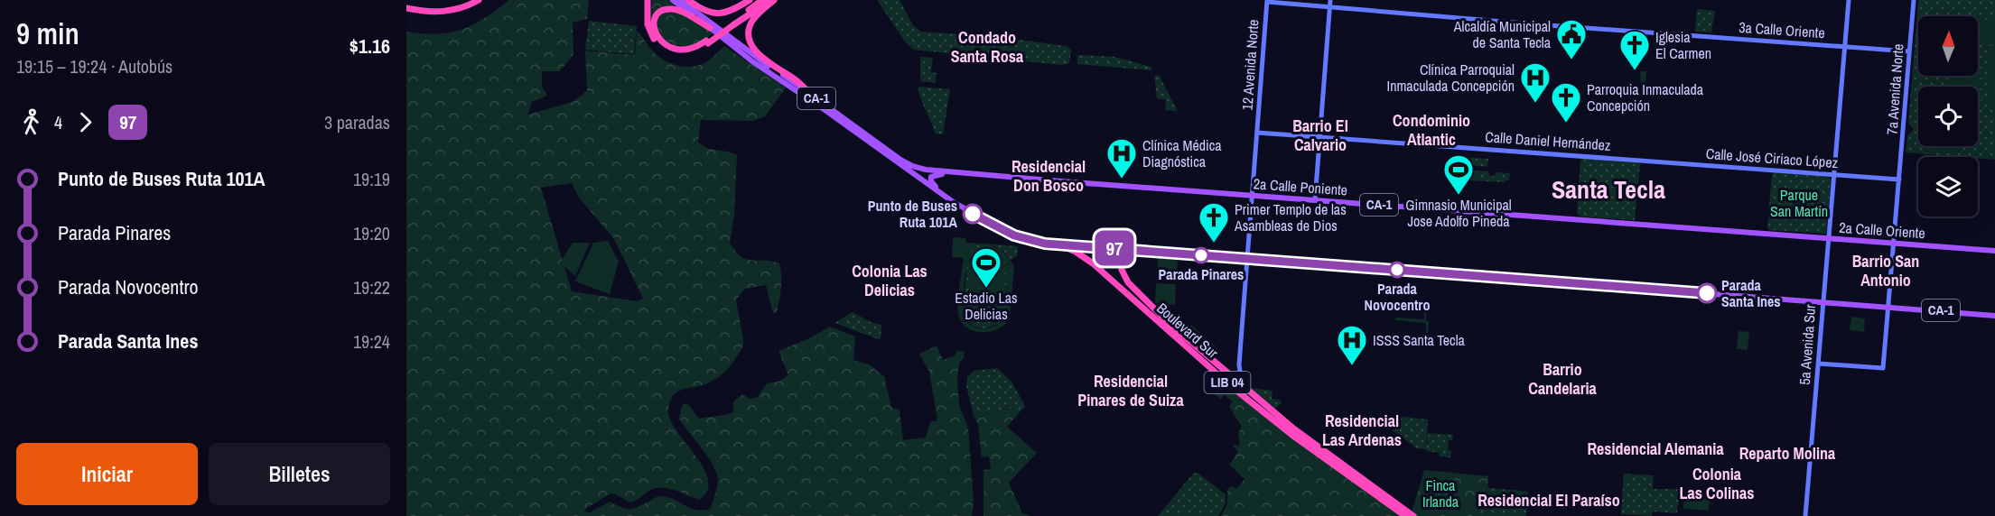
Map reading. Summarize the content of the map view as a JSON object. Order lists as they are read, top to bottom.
{
  "streets": {
    "highway": ["Boulevard Sur", "LIB 04"],
    "main road": ["CA-1", "2a Calle Poniente", "2a Calle Oriente"],
    "street": [
      "3a Calle Oriente",
      "12 Avenida Norte",
      "7a Avenida Norte",
      "Calle Daniel Hernández",
      "Calle José Ciriaco López",
      "5a Avenida Sur"
    ]
  },
  "crossings": [
    ["3a Calle Oriente", "12 Avenida Norte"],
    ["3a Calle Oriente", "7a Avenida Norte"],
    ["3a Calle Oriente", "5a Avenida Sur"],
    ["12 Avenida Norte", "CA-1"],
    ["12 Avenida Norte", "Calle Daniel Hernández"],
    ["12 Avenida Norte", "2a Calle Poniente"],
    ["12 Avenida Norte", "Boulevard Sur"],
    ["7a Avenida Norte", "CA-1"],
    ["7a Avenida Norte", "Calle José Ciriaco López"],
    ["7a Avenida Norte", "2a Calle Oriente"],
    ["7a Avenida Norte", "5a Avenida Sur"],
    ["CA-1", "2a Calle Poniente"],
    ["CA-1", "Boulevard Sur"],
    ["CA-1", "5a Avenida Sur"],
    ["Calle Daniel Hernández", "Calle José Ciriaco López"],
    ["Calle José Ciriaco López", "5a Avenida Sur"],
    ["2a Calle Poniente", "2a Calle Oriente"],
    ["2a Calle Oriente", "5a Avenida Sur"]
  ],
  "districts": [
    "Condado Santa Rosa",
    "Condominio Atlantic",
    "Barrio El Calvario",
    "Residencial Don Bosco",
    "Santa Tecla",
    "Barrio San Antonio",
    "Colonia Las Delicias",
    "Barrio Candelaria",
    "Residencial Pinares de Suiza",
    "Residencial Las Ardenas",
    "Residencial Alemania",
    "Reparto Molina",
    "Colonia Las Colinas",
    "Residencial El Paraíso"
  ],
  "parks": ["Parque San Martín", "Finca Irlanda"],
  "places": {
    "public building": ["Alcaldía Municipal de Santa Tecla"],
    "church": ["Iglesia El Carmen", "Parroquia Inmaculada Concepción", "Primer Templo de las Asambleas de Dios"],
    "hospital": ["Clínica Parroquial Inmaculada Concepción", "Clínica Médica Diagnóstica", "ISSS Santa Tecla"],
    "sports": ["Gimnasio Municipal Jose Adolfo Pineda", "Estadio Las Delicias"],
    "other": [
      "Punto de Buses Ruta 101A",
      "Parada Pinares",
      "Parada Novocentro",
      "Parada Santa Ines"
    ]
  },
  "lines": ["bus line 97"],
  "north": "top",
  "page": {
    "heading": ["9 min", "19:15 – 19:24 · Autobús", "$1.16"],
    "on_map": "97",
    "legs": ["4", "97", "3 paradas"],
    "list": [
      {
        "name": "Punto de Buses Ruta 101A",
        "value": "19:19"
      },
      {
        "name": "Parada Pinares",
        "value": "19:20"
      },
      {
        "name": "Parada Novocentro",
        "value": "19:22"
      },
      {
        "name": "Parada Santa Ines",
        "value": "19:24"
      }
    ],
    "buttons": ["Iniciar", "Billetes"]
  }
}
